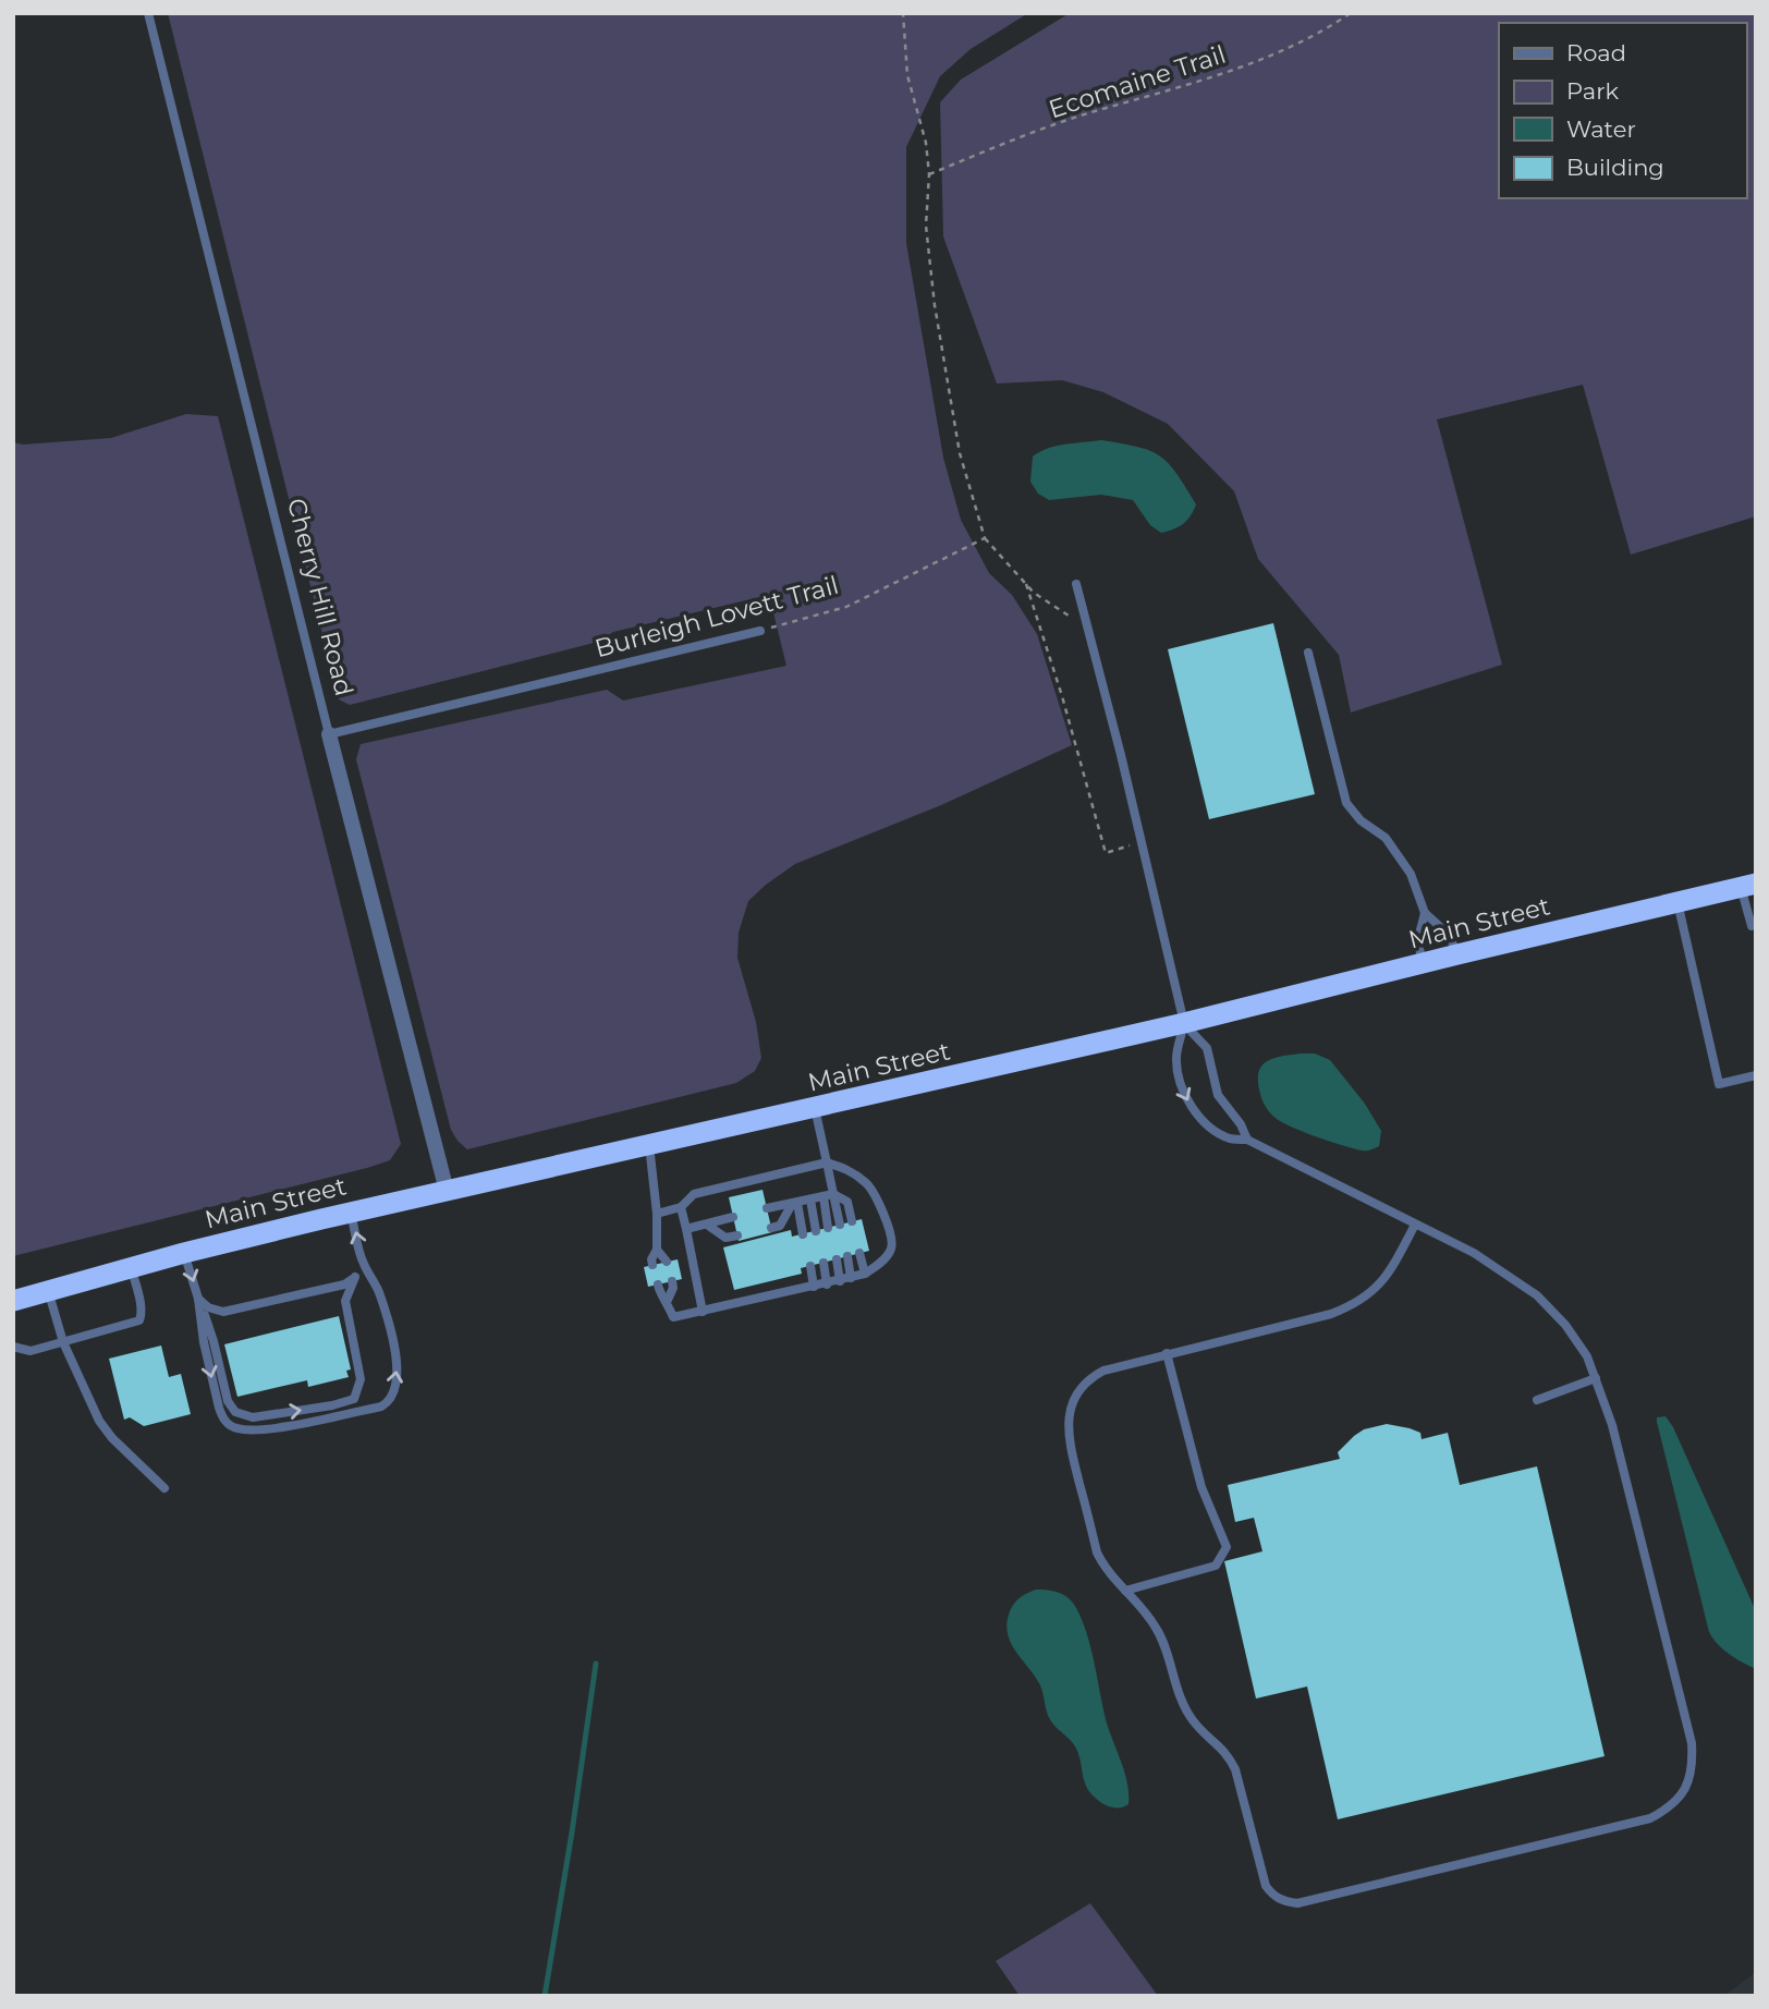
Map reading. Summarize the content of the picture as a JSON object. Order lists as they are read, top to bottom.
{
  "streets": {
    "highway": ["Main Street"],
    "street": ["Cherry Hill Road"],
    "lane": ["Burleigh Lovett Trail"],
    "path": ["Ecomaine Trail"]
  },
  "crossings": [
    ["Cherry Hill Road", "Burleigh Lovett Trail"],
    ["Cherry Hill Road", "Main Street"]
  ],
  "legend": [
    "Road",
    "Park",
    "Water",
    "Building"
  ]
}
